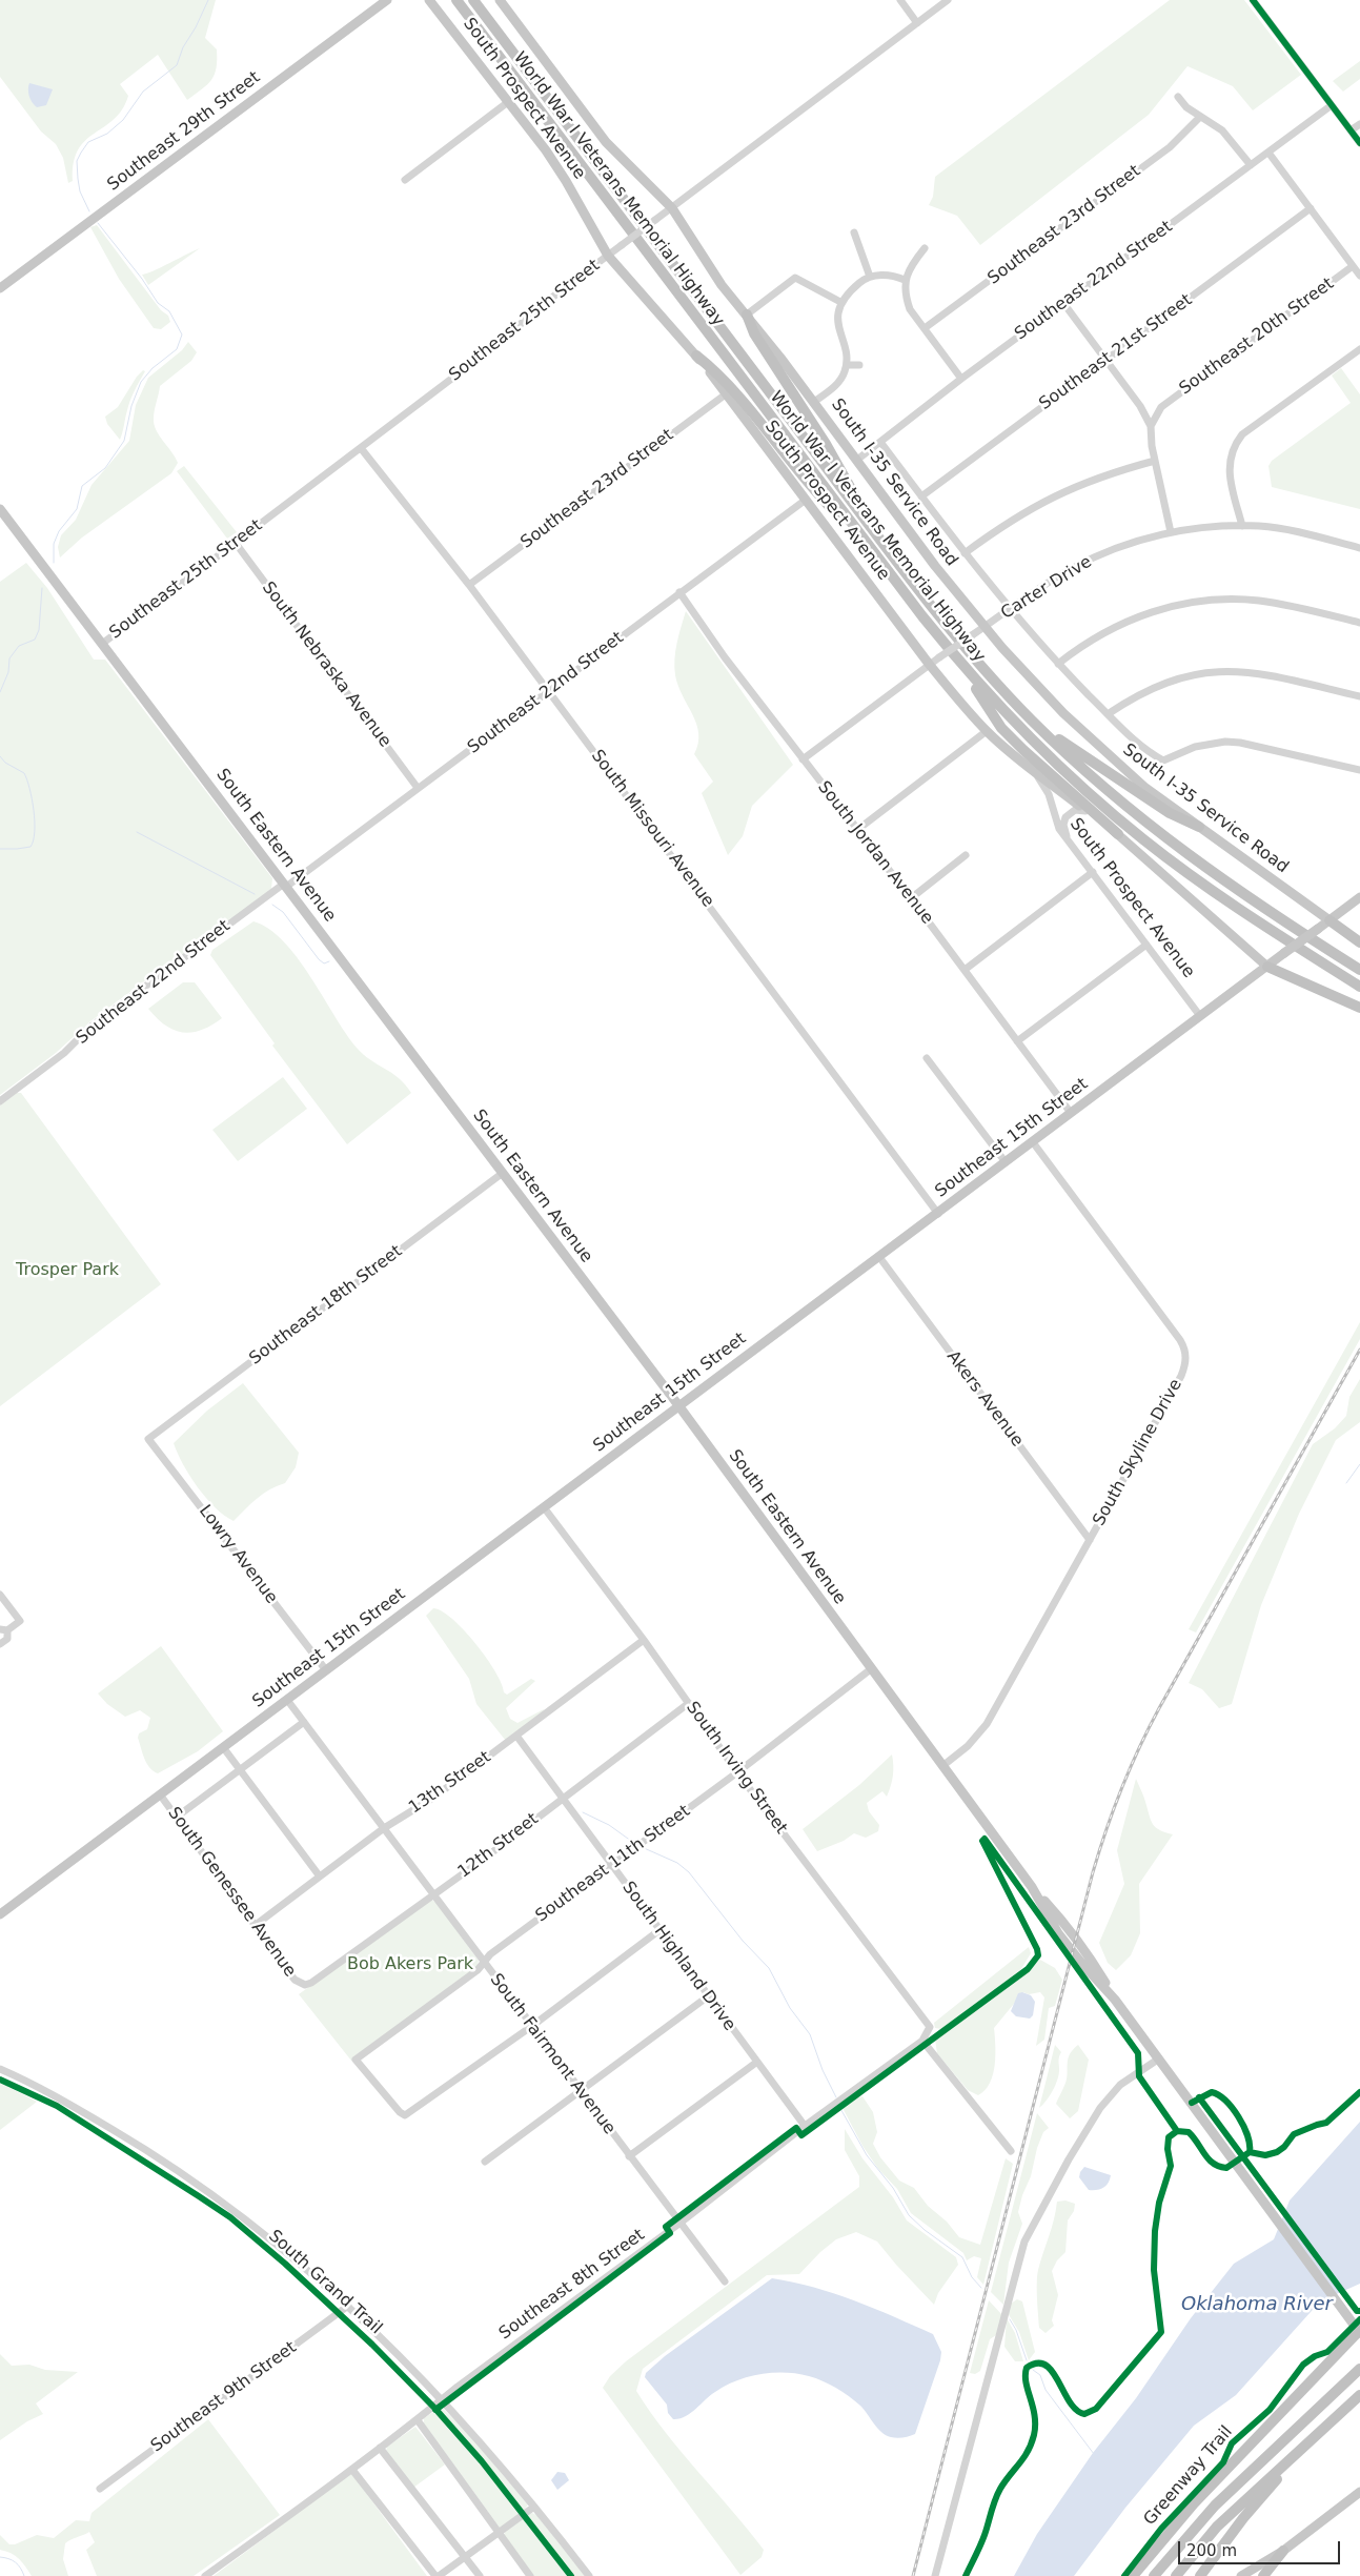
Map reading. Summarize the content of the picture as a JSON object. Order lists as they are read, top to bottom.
{
  "streets": {
    "highway": ["World War I Veterans Memorial Highway"],
    "main road": [
      "South Prospect Avenue",
      "Southeast 29th Street",
      "South I-35 Service Road",
      "South Eastern Avenue",
      "Southeast 15th Street"
    ],
    "street": [
      "Southeast 23rd Street",
      "Southeast 22nd Street",
      "Southeast 25th Street",
      "Southeast 20th Street",
      "Southeast 21st Street",
      "Carter Drive",
      "South Nebraska Avenue",
      "South Missouri Avenue",
      "South Jordan Avenue",
      "Southeast 18th Street",
      "Akers Avenue",
      "South Skyline Drive",
      "Lowry Avenue",
      "South Irving Street",
      "13th Street",
      "12th Street",
      "Southeast 11th Street",
      "South Genessee Avenue",
      "South Highland Drive",
      "South Fairmont Avenue",
      "Southeast 8th Street",
      "Southeast 9th Street"
    ],
    "cycle path": ["South Grand Trail", "Greenway Trail"]
  },
  "crossings": [
    ["South Prospect Avenue", "Southeast 23rd Street"],
    ["South Prospect Avenue", "Southeast 22nd Street"],
    ["South Prospect Avenue", "Southeast 25th Street"],
    ["South Prospect Avenue", "Carter Drive"],
    ["South Prospect Avenue", "Southeast 15th Street"],
    ["Southeast 23rd Street", "South Missouri Avenue"],
    ["Southeast 22nd Street", "South I-35 Service Road"],
    ["Southeast 22nd Street", "South Nebraska Avenue"],
    ["Southeast 22nd Street", "South Missouri Avenue"],
    ["Southeast 22nd Street", "South Eastern Avenue"],
    ["Southeast 22nd Street", "South Jordan Avenue"],
    ["Southeast 25th Street", "South I-35 Service Road"],
    ["Southeast 25th Street", "South Nebraska Avenue"],
    ["Southeast 25th Street", "South Missouri Avenue"],
    ["Southeast 25th Street", "South Eastern Avenue"],
    ["South I-35 Service Road", "Carter Drive"],
    ["South I-35 Service Road", "Southeast 15th Street"],
    ["South Missouri Avenue", "Southeast 15th Street"],
    ["South Eastern Avenue", "Southeast 15th Street"],
    ["South Eastern Avenue", "Southeast 18th Street"],
    ["South Eastern Avenue", "South Skyline Drive"],
    ["South Eastern Avenue", "Southeast 11th Street"],
    ["South Jordan Avenue", "Southeast 15th Street"],
    ["Southeast 15th Street", "Akers Avenue"],
    ["Southeast 15th Street", "South Skyline Drive"],
    ["Southeast 15th Street", "Lowry Avenue"],
    ["Southeast 15th Street", "South Irving Street"],
    ["Southeast 15th Street", "South Genessee Avenue"],
    ["Southeast 15th Street", "South Fairmont Avenue"],
    ["Southeast 18th Street", "Lowry Avenue"],
    ["Akers Avenue", "South Skyline Drive"],
    ["South Irving Street", "13th Street"],
    ["South Irving Street", "12th Street"],
    ["South Irving Street", "Southeast 11th Street"],
    ["South Irving Street", "Southeast 8th Street"],
    ["13th Street", "South Genessee Avenue"],
    ["13th Street", "South Highland Drive"],
    ["13th Street", "South Fairmont Avenue"],
    ["12th Street", "South Genessee Avenue"],
    ["12th Street", "South Highland Drive"],
    ["12th Street", "South Fairmont Avenue"],
    ["Southeast 11th Street", "South Highland Drive"],
    ["Southeast 11th Street", "South Fairmont Avenue"],
    ["South Highland Drive", "Southeast 8th Street"],
    ["South Fairmont Avenue", "Southeast 8th Street"]
  ],
  "water": ["Oklahoma River"],
  "parks": ["Trosper Park", "Bob Akers Park"],
  "scale_bar": "200 m"
}
